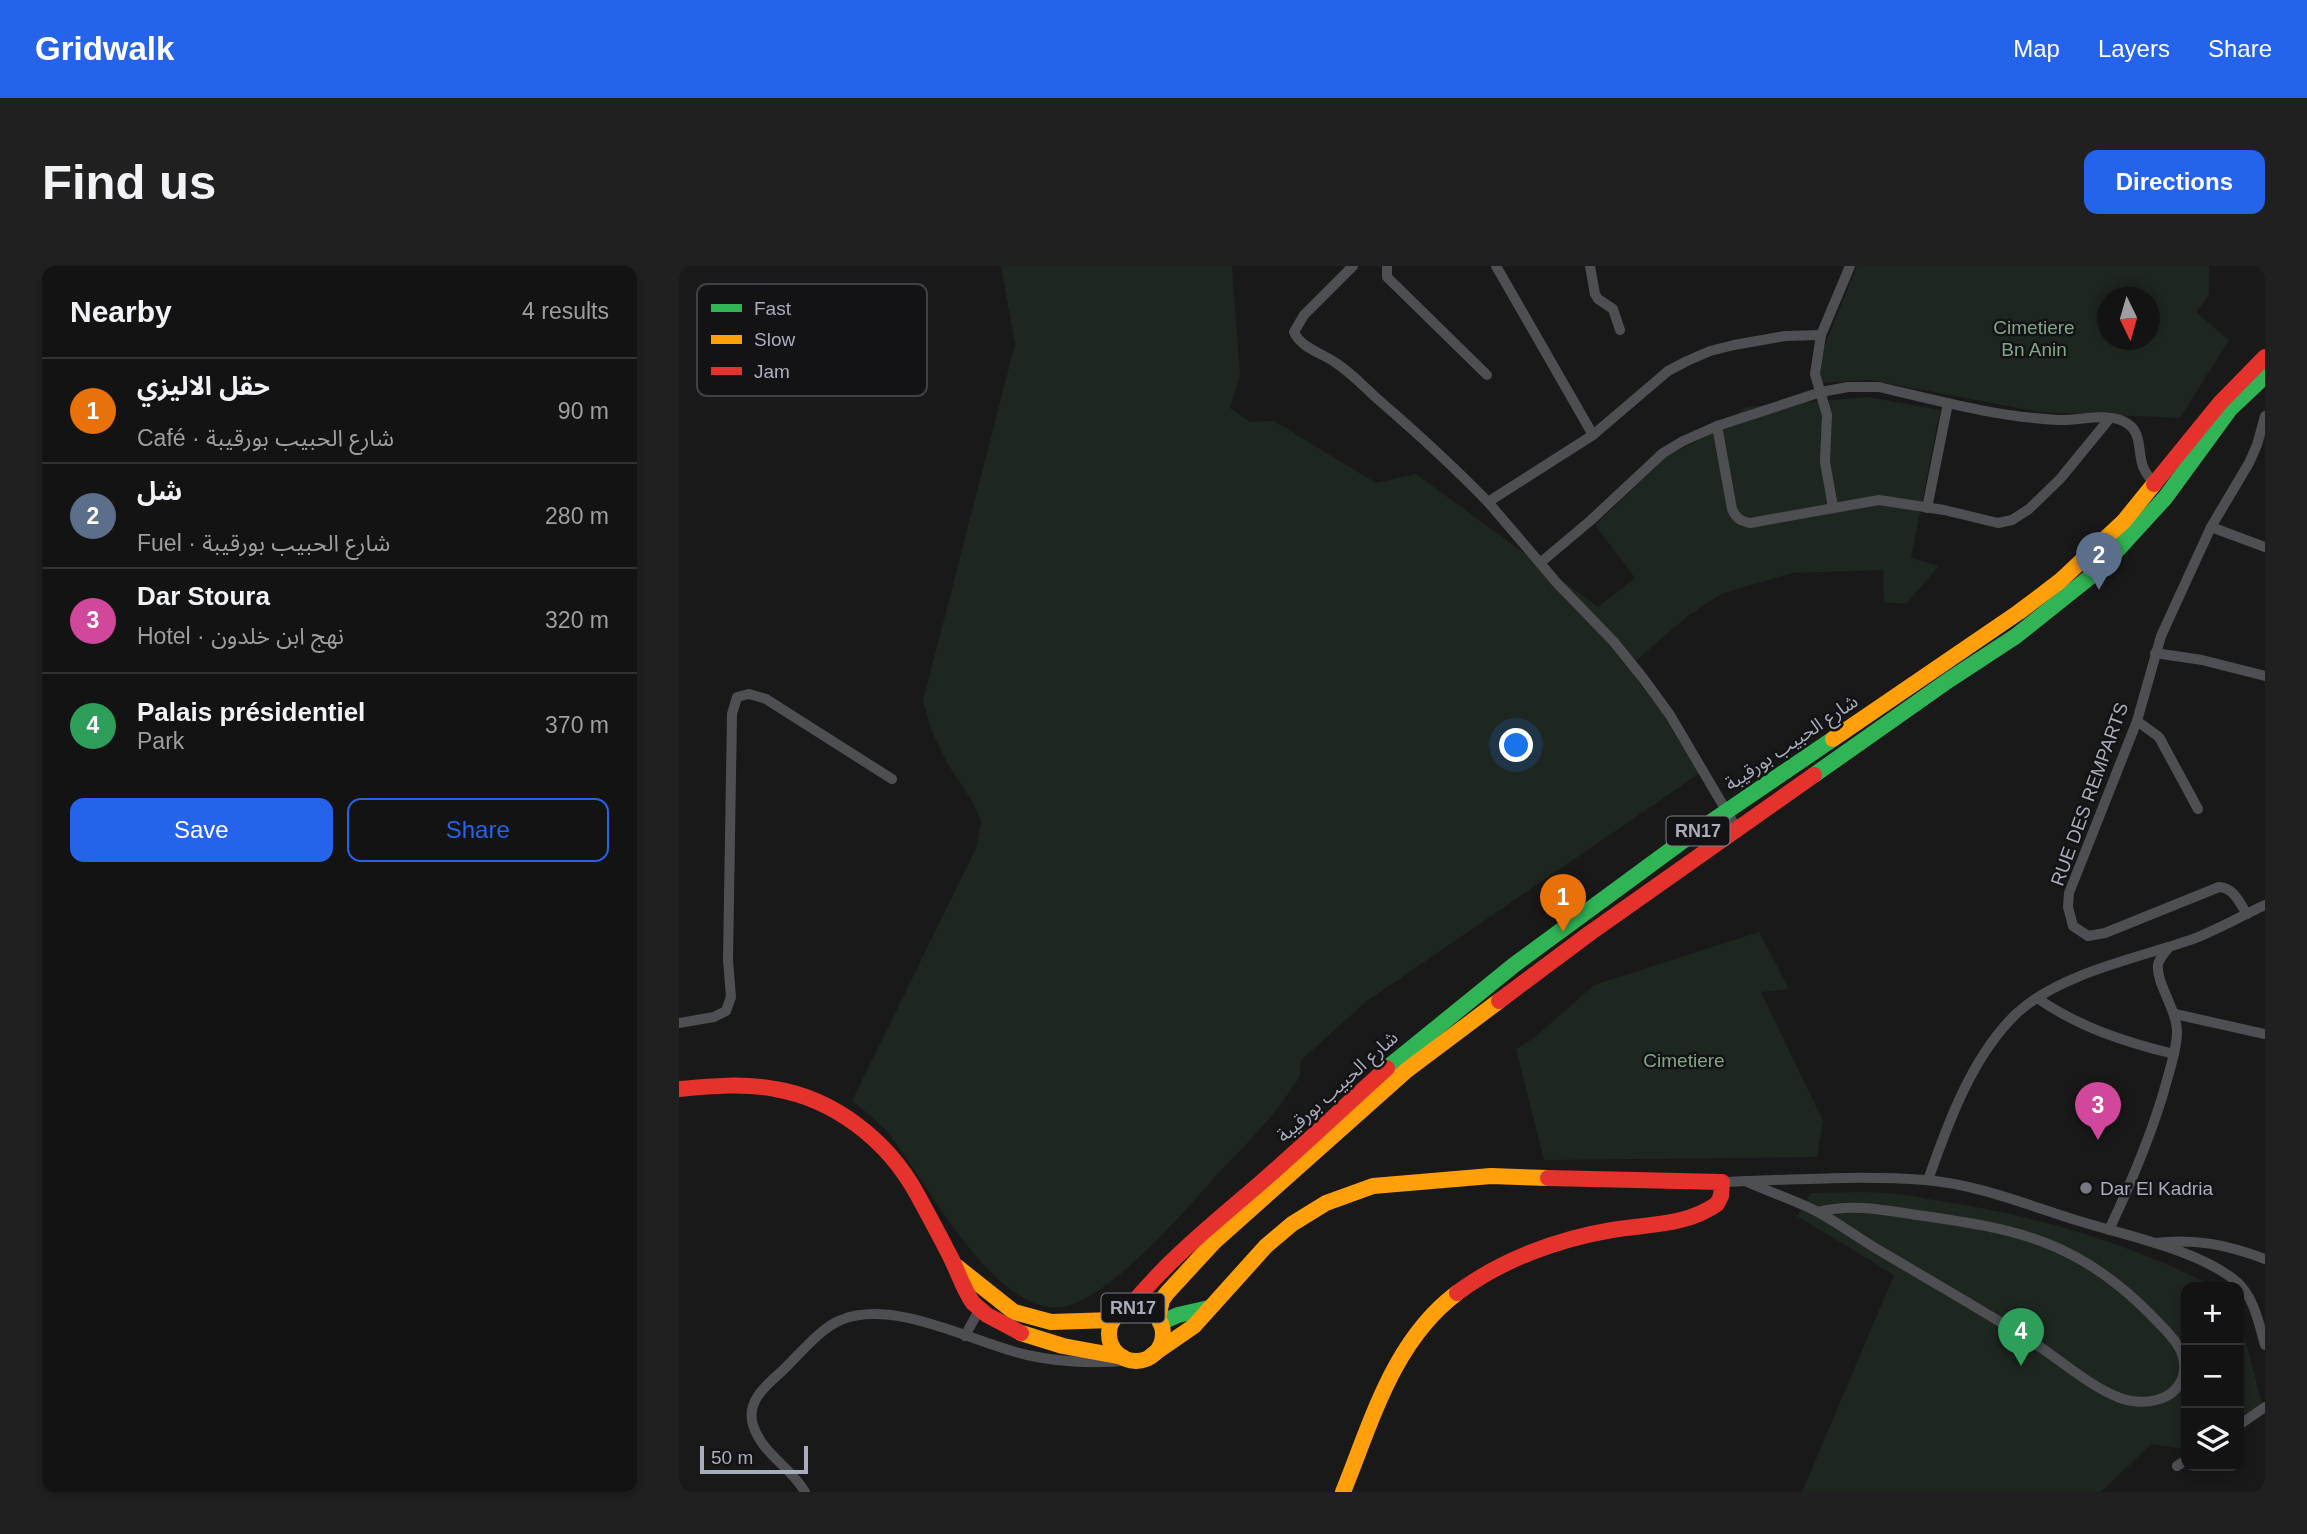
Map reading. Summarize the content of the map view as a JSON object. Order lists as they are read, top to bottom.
{
  "streets": {
    "main road": ["شارع الحبيب بورقيبة", "RN17"],
    "street": ["RUE DES REMPARTS"]
  },
  "crossings": [
    ["شارع الحبيب بورقيبة", "RN17"]
  ],
  "parks": ["Cimetiere Bn Anin", "Cimetiere"],
  "places": ["Dar El Kadria"],
  "legend": ["Fast", "Slow", "Jam"],
  "scale_bar": "50 m",
  "north": "bottom",
  "page": {
    "header": "Gridwalk",
    "nav": ["Map", "Layers", "Share"],
    "buttons": [
      "Directions",
      ["Save", "Share"]
    ],
    "title": "Find us",
    "heading": ["Nearby", "4 results"],
    "list": [
      {
        "mark": "1",
        "name": "حقل الاليزي",
        "note": "Café · شارع الحبيب بورقيبة",
        "value": "90 m"
      },
      {
        "mark": "2",
        "name": "شل",
        "note": "Fuel · شارع الحبيب بورقيبة",
        "value": "280 m"
      },
      {
        "mark": "3",
        "name": "Dar Stoura",
        "note": "Hotel · نهج ابن خلدون",
        "value": "320 m"
      },
      {
        "mark": "4",
        "name": "Palais présidentiel",
        "note": "Park",
        "value": "370 m"
      }
    ],
    "pins": [
      "2",
      "1",
      "3",
      "4"
    ],
    "map_buttons": ["+", "−"],
    "scale": "50 m"
  }
}
